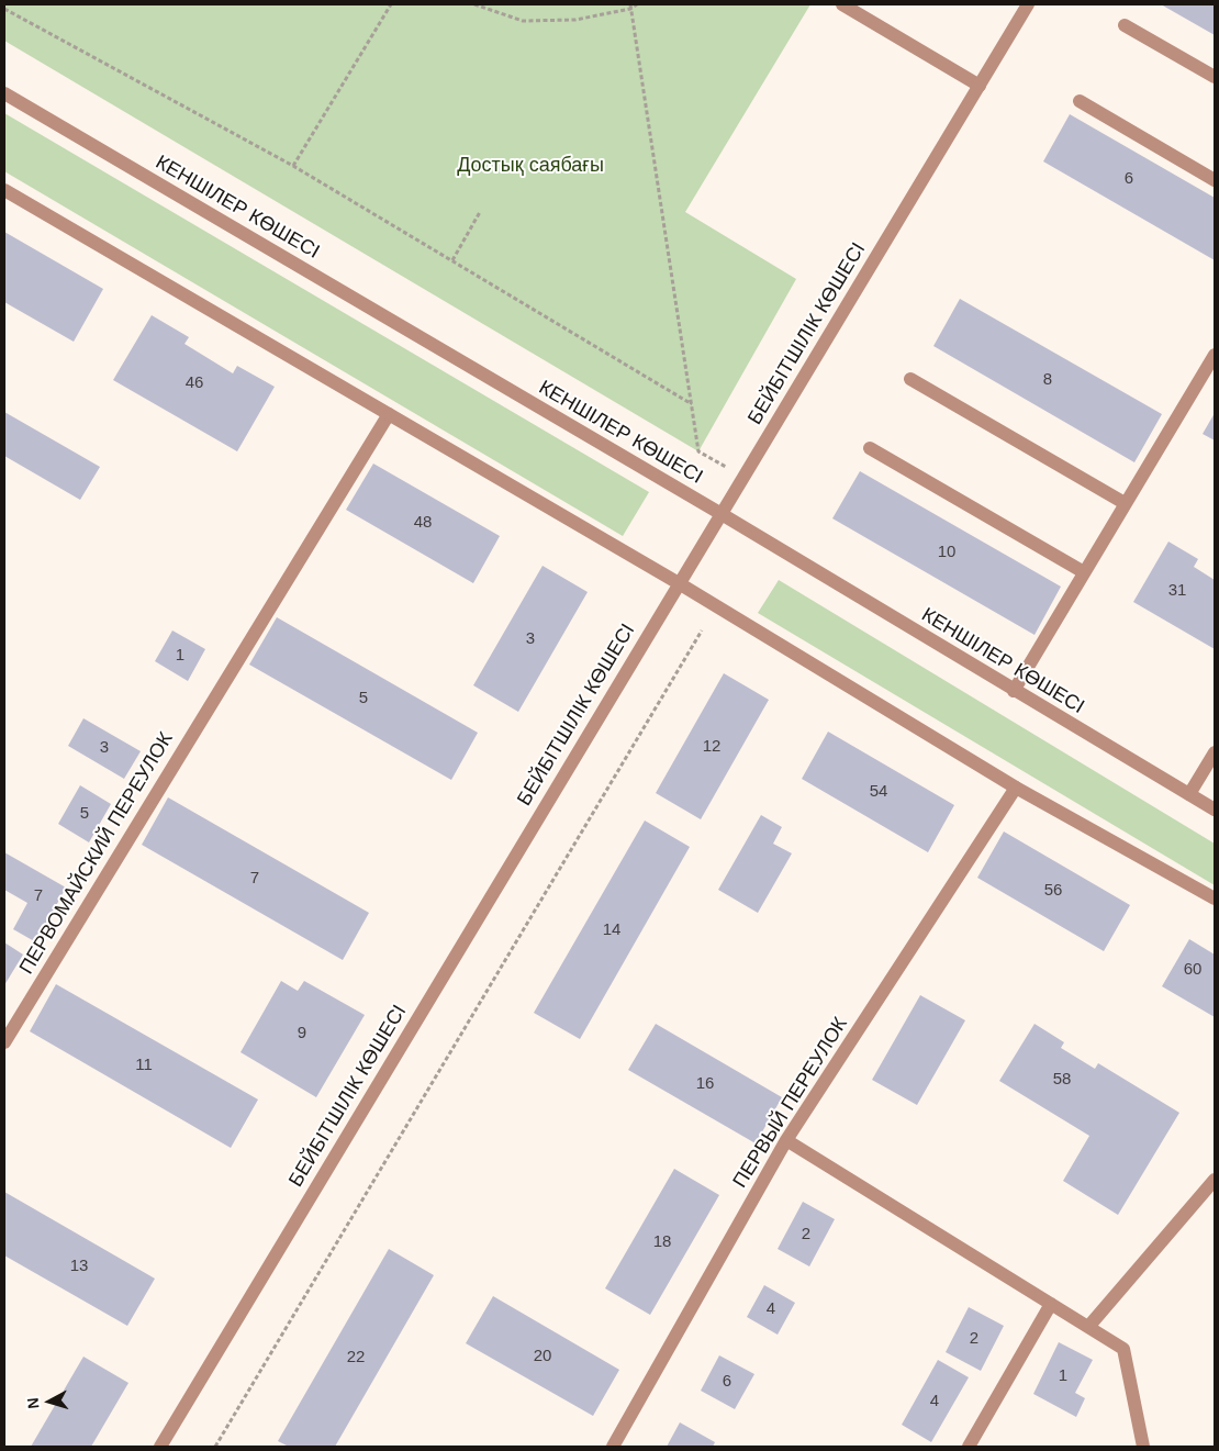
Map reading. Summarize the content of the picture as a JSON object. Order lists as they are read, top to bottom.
{
  "streets": {
    "street": [
      "КЕНШІЛЕР КӨШЕСІ",
      "БЕЙБІТШІЛІК КӨШЕСІ",
      "ПЕРВОМАЙСКИЙ ПЕРЕУЛОК",
      "ПЕРВЫЙ ПЕРЕУЛОК"
    ]
  },
  "crossings": [
    ["КЕНШІЛЕР КӨШЕСІ", "БЕЙБІТШІЛІК КӨШЕСІ"]
  ],
  "parks": ["Достық саябағы"],
  "house_numbers": [
    "6",
    "8",
    "46",
    "48",
    "10",
    "31",
    "3",
    "1",
    "5",
    "12",
    "3",
    "54",
    "5",
    "7",
    "56",
    "7",
    "14",
    "60",
    "9",
    "11",
    "58",
    "16",
    "2",
    "18",
    "13",
    "4",
    "2",
    "20",
    "22",
    "1",
    "6",
    "4"
  ],
  "north": "left"
}
